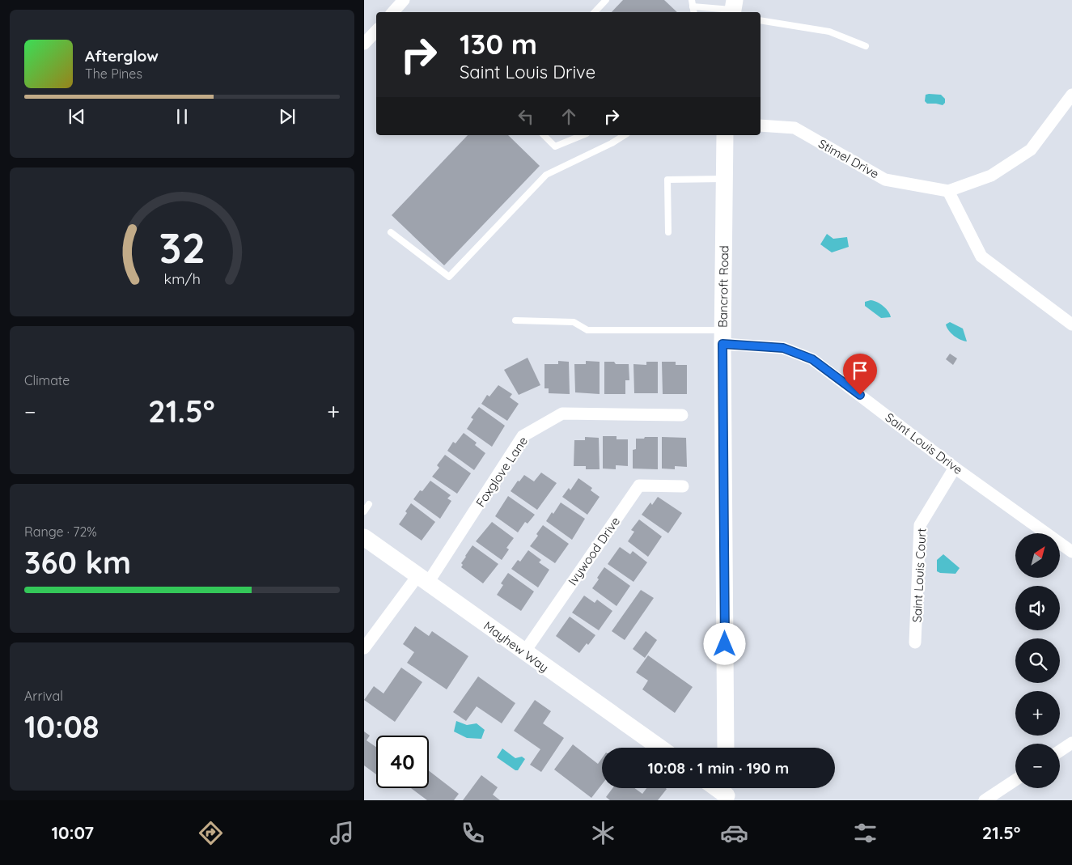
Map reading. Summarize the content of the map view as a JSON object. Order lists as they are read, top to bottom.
{
  "streets": {
    "street": [
      "Stimel Drive",
      "Bancroft Road",
      "Saint Louis Drive",
      "Foxglove Lane",
      "Ivywood Drive",
      "Saint Louis Court",
      "Mayhew Way"
    ]
  },
  "crossings": [
    ["Bancroft Road", "Saint Louis Drive"],
    ["Saint Louis Drive", "Saint Louis Court"],
    ["Foxglove Lane", "Mayhew Way"],
    ["Ivywood Drive", "Mayhew Way"]
  ],
  "north": "top right",
  "page": {
    "turn": ["130 m", "Saint Louis Drive"],
    "song": ["Afterglow", "The Pines"],
    "tile": [
      "Climate",
      ["Range · 72%", "360 km"],
      ["Arrival", "10:08"]
    ],
    "heat": ["−", "21.5°", "+"],
    "map_buttons": ["+", "−"],
    "limit": "40",
    "trip": "10:08 · 1 min · 190 m",
    "tabs": ["10:07", "21.5°"],
    "gauge": ["32", "km/h"]
  }
}
